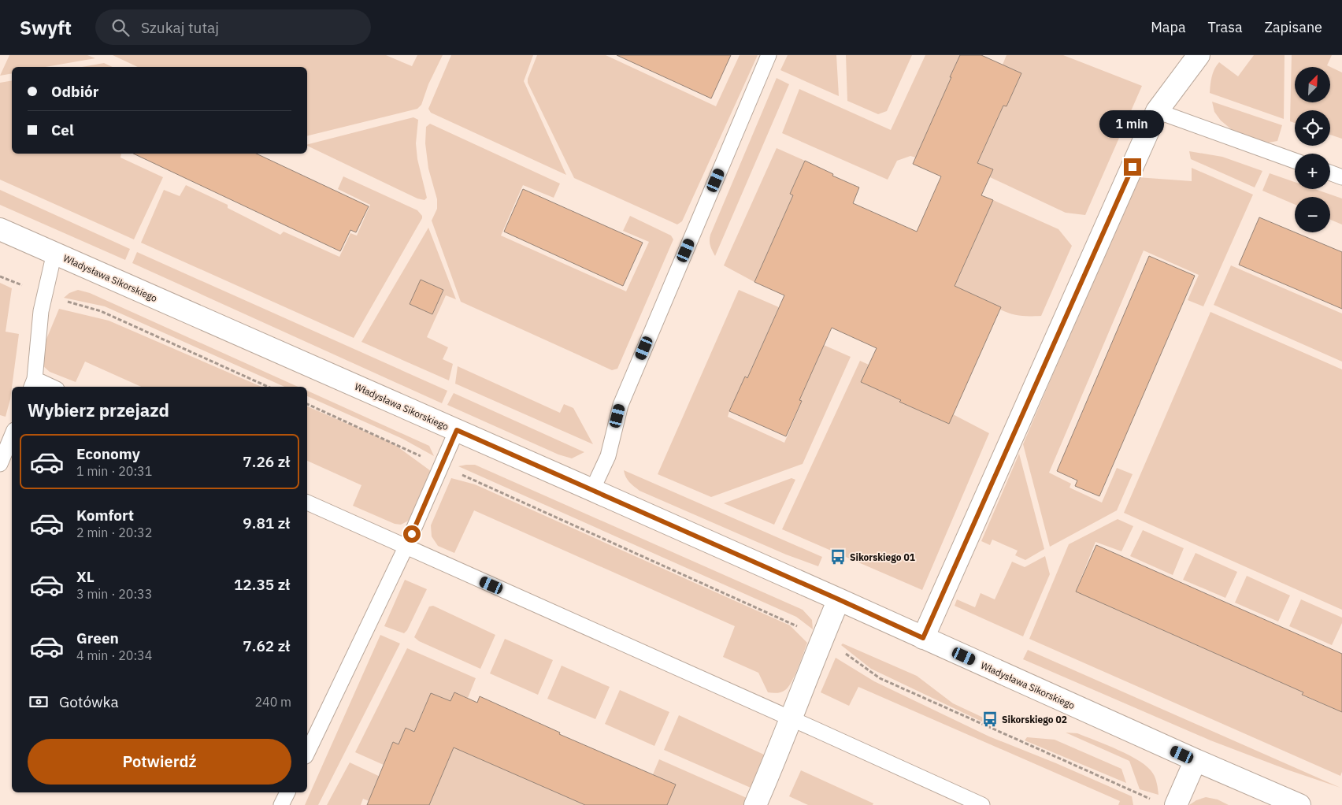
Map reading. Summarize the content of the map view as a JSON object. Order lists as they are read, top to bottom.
{
  "streets": {
    "street": ["Władysława Sikorskiego"]
  },
  "places": {
    "bus stop": ["Sikorskiego 01", "Sikorskiego 02"]
  },
  "north": "top right",
  "page": {
    "header": "Swyft",
    "search": "Szukaj tutaj",
    "nav": ["Mapa", "Trasa", "Zapisane"],
    "map_buttons": ["+", "−"],
    "banner": ["Odbiór", "Cel"],
    "bubble": "1 min",
    "heading": "Wybierz przejazd",
    "list": [
      {
        "name": "Economy",
        "note": "1 min · 20:31",
        "value": "7.26 zł"
      },
      {
        "name": "Komfort",
        "note": "2 min · 20:32",
        "value": "9.81 zł"
      },
      {
        "name": "XL",
        "note": "3 min · 20:33",
        "value": "12.35 zł"
      },
      {
        "name": "Green",
        "note": "4 min · 20:34",
        "value": "7.62 zł"
      }
    ],
    "pay": ["Gotówka", "240 m"],
    "buttons": "Potwierdź"
  }
}
